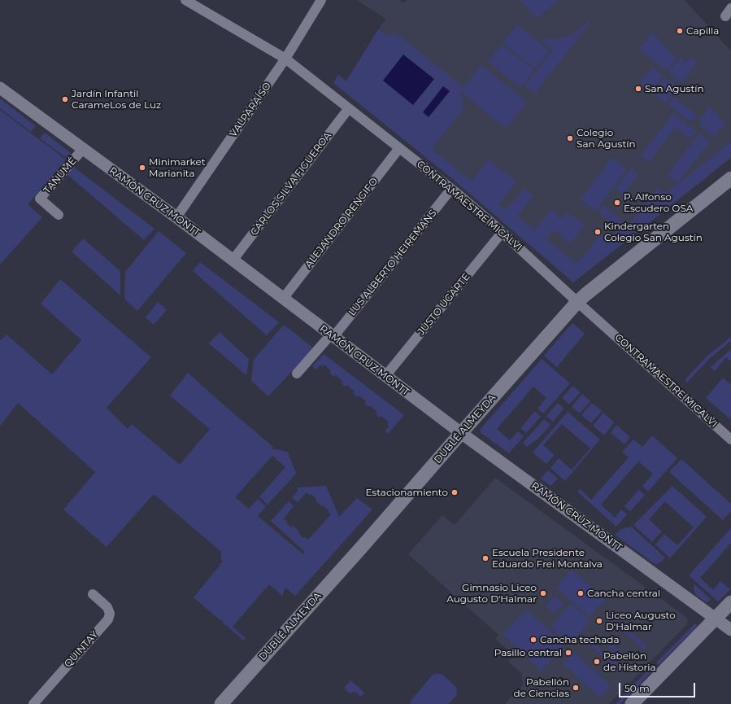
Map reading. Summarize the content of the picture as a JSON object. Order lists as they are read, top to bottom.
{
  "streets": {
    "main road": ["DUBLÉ ALMEYDA"],
    "street": [
      "VALPARAÍSO",
      "TANUMÉ",
      "CARLOS SILVA FIGUEROA",
      "RAMÓN CRUZ MONTT",
      "CONTRAMAESTRE MICALVI",
      "ALEJANDRO RENGIFO",
      "LUS ALBERTO HEIREMANS",
      "JUSTO UGARTE",
      "QUINTAY"
    ]
  },
  "crossings": [
    ["VALPARAÍSO", "RAMÓN CRUZ MONTT"],
    ["VALPARAÍSO", "CONTRAMAESTRE MICALVI"],
    ["TANUMÉ", "RAMÓN CRUZ MONTT"],
    ["CARLOS SILVA FIGUEROA", "RAMÓN CRUZ MONTT"],
    ["CARLOS SILVA FIGUEROA", "CONTRAMAESTRE MICALVI"],
    ["RAMÓN CRUZ MONTT", "ALEJANDRO RENGIFO"],
    ["RAMÓN CRUZ MONTT", "LUS ALBERTO HEIREMANS"],
    ["RAMÓN CRUZ MONTT", "JUSTO UGARTE"],
    ["RAMÓN CRUZ MONTT", "DUBLÉ ALMEYDA"],
    ["CONTRAMAESTRE MICALVI", "ALEJANDRO RENGIFO"],
    ["CONTRAMAESTRE MICALVI", "LUS ALBERTO HEIREMANS"],
    ["CONTRAMAESTRE MICALVI", "JUSTO UGARTE"],
    ["CONTRAMAESTRE MICALVI", "DUBLÉ ALMEYDA"]
  ],
  "places": [
    "Capilla",
    "San Agustín",
    "Jardín Infantil CarameLos de Luz",
    "Colegio San Agustín",
    "Minimarket Marianita",
    "P. Alfonso Escudero OSA",
    "Kindergarten Colegio San Agustín",
    "Estacionamiento",
    "Escuela Presidente Eduardo Frei Montalva",
    "Gimnasio Liceo Augusto D'Halmar",
    "Cancha central",
    "Liceo Augusto D'Halmar",
    "Cancha techada",
    "Pasillo central",
    "Pabellón de Historia",
    "Pabellón de Ciencias"
  ],
  "scale_bar": "50 m"
}
